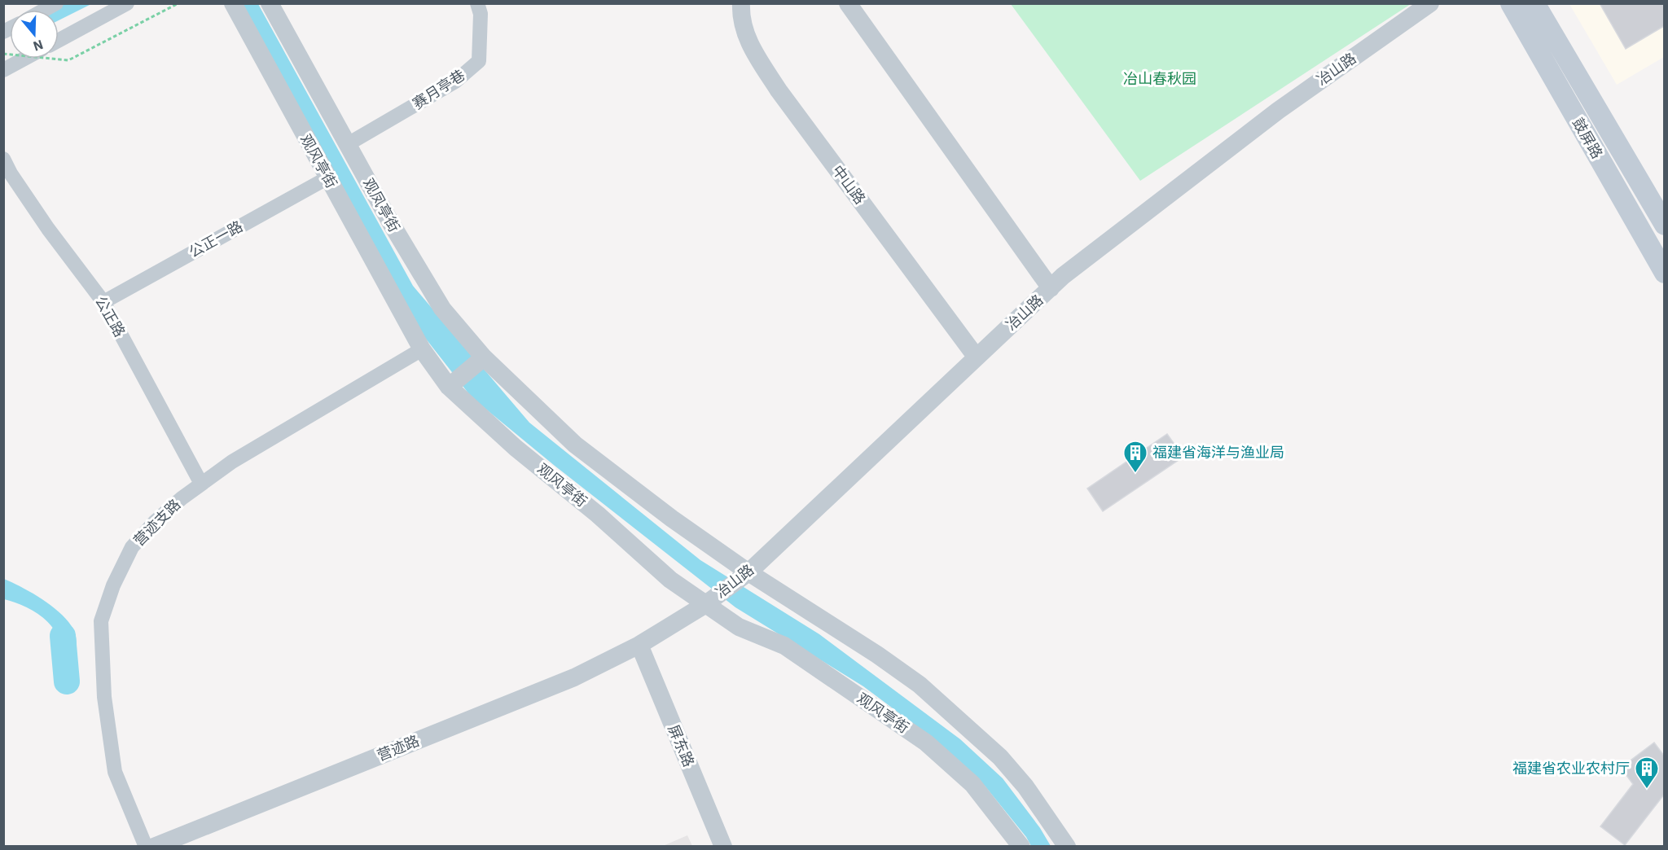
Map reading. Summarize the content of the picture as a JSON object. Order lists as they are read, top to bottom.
{
  "streets": {
    "main road": ["鼓屏路"],
    "street": [
      "冶山路",
      "赛月亭巷",
      "观风亭街",
      "中山路",
      "观凤亭街",
      "公正一路",
      "公正路",
      "营迹支路",
      "屏东路",
      "营迹路"
    ]
  },
  "crossings": [
    ["冶山路", "观风亭街"],
    ["冶山路", "中山路"],
    ["冶山路", "观凤亭街"],
    ["冶山路", "屏东路"],
    ["冶山路", "营迹路"],
    ["赛月亭巷", "观凤亭街"],
    ["观风亭街", "公正一路"],
    ["观风亭街", "营迹支路"],
    ["公正一路", "公正路"],
    ["公正路", "营迹支路"],
    ["屏东路", "营迹路"]
  ],
  "parks": ["冶山春秋园"],
  "places": {
    "building": ["福建省海洋与渔业局", "福建省农业农村厅"]
  },
  "north": "bottom"
}
